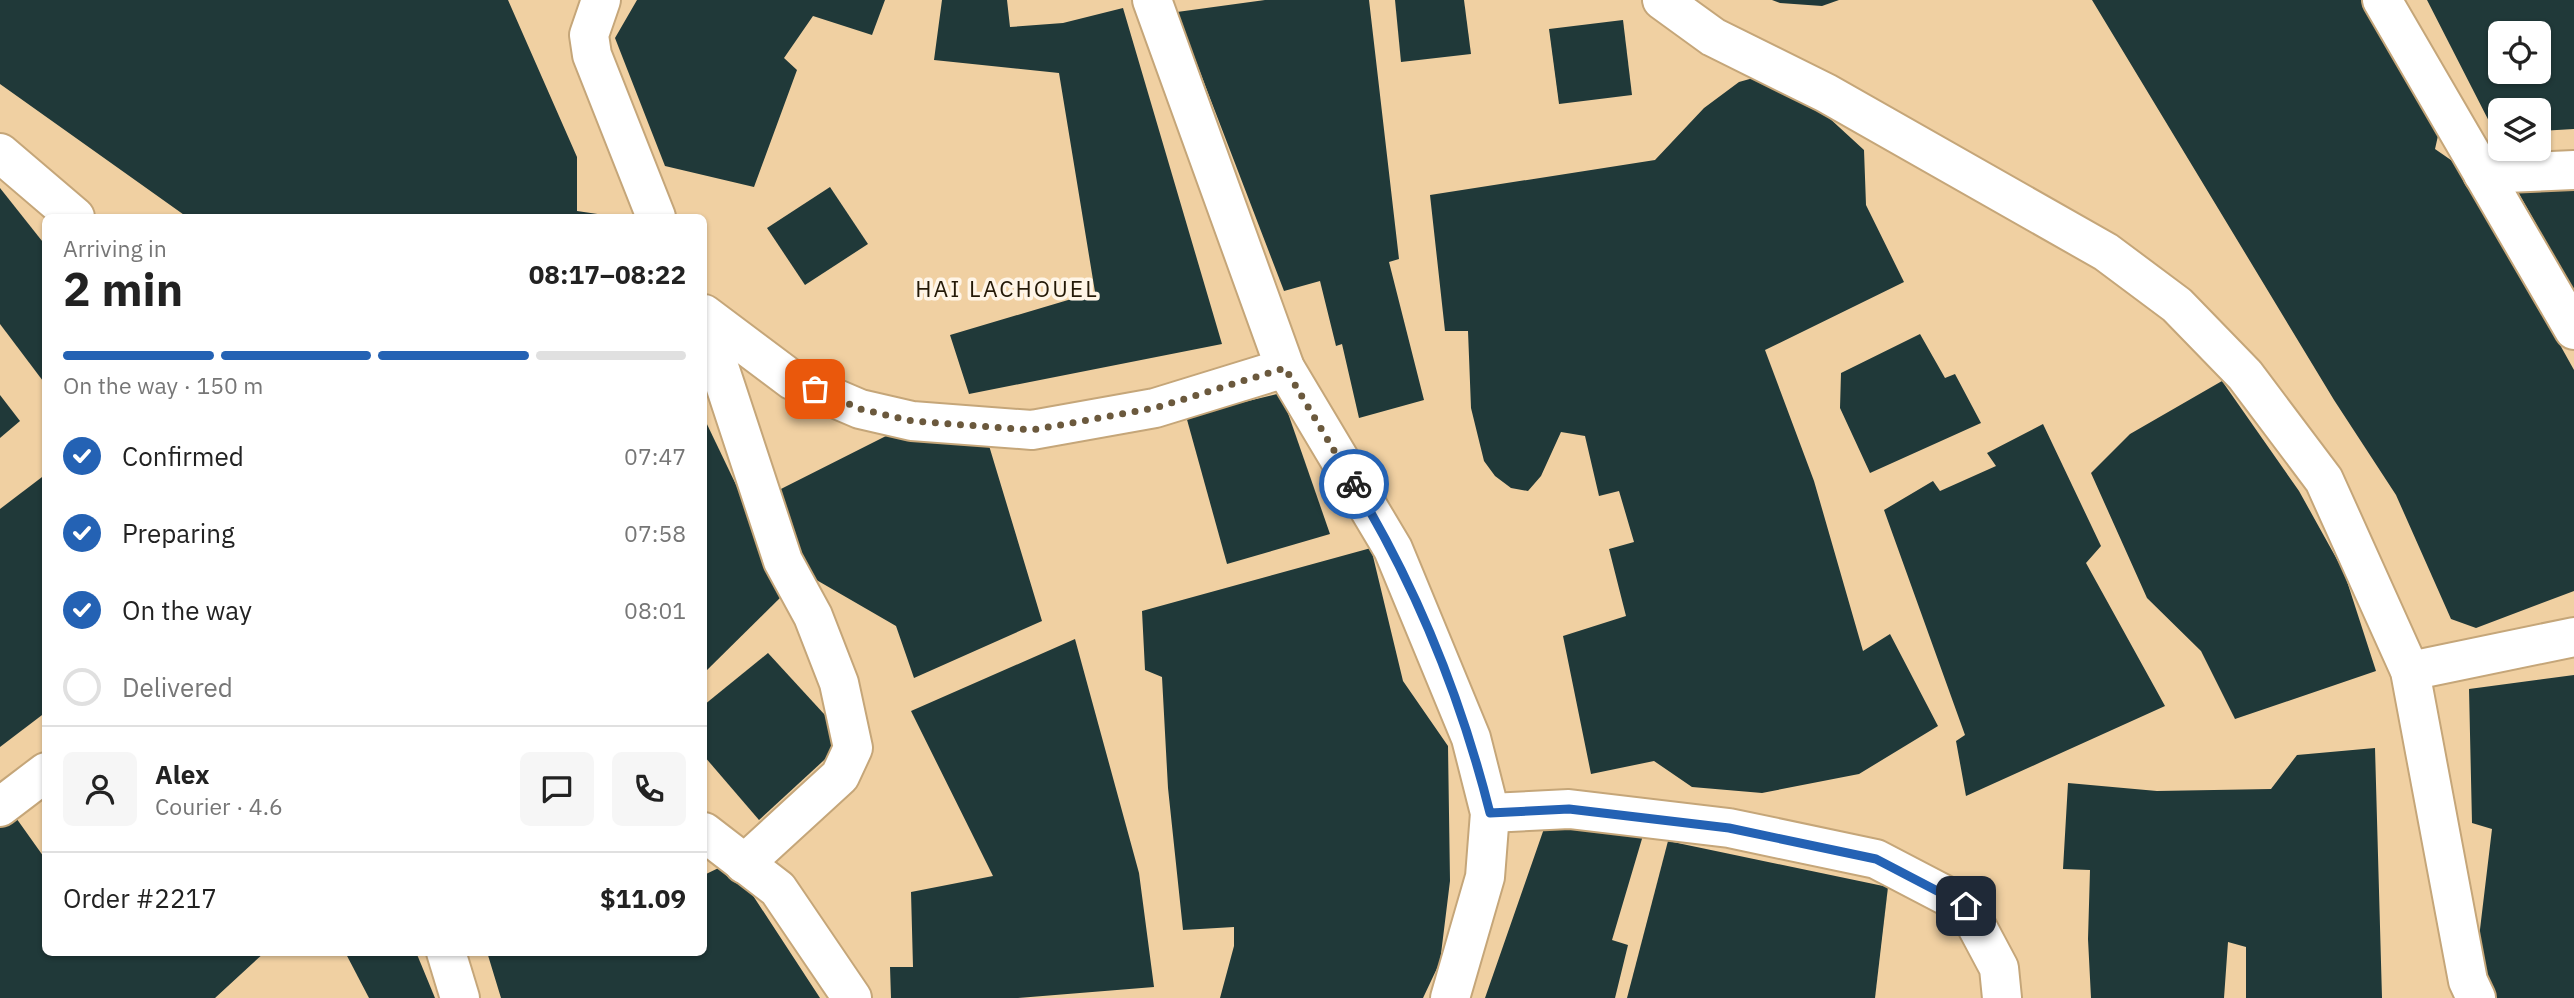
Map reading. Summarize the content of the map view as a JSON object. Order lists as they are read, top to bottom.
{
  "districts": ["HAI LACHOUEL"],
  "page": {
    "heading": ["2 min", "Arriving in", "08:17–08:22"],
    "panel": [
      "Alex",
      "Courier · 4.6",
      "Order #2217",
      "$11.09"
    ],
    "bar": "On the way · 150 m",
    "list": [
      ["Confirmed", "07:47"],
      ["Preparing", "07:58"],
      ["On the way", "08:01"],
      "Delivered"
    ]
  }
}
